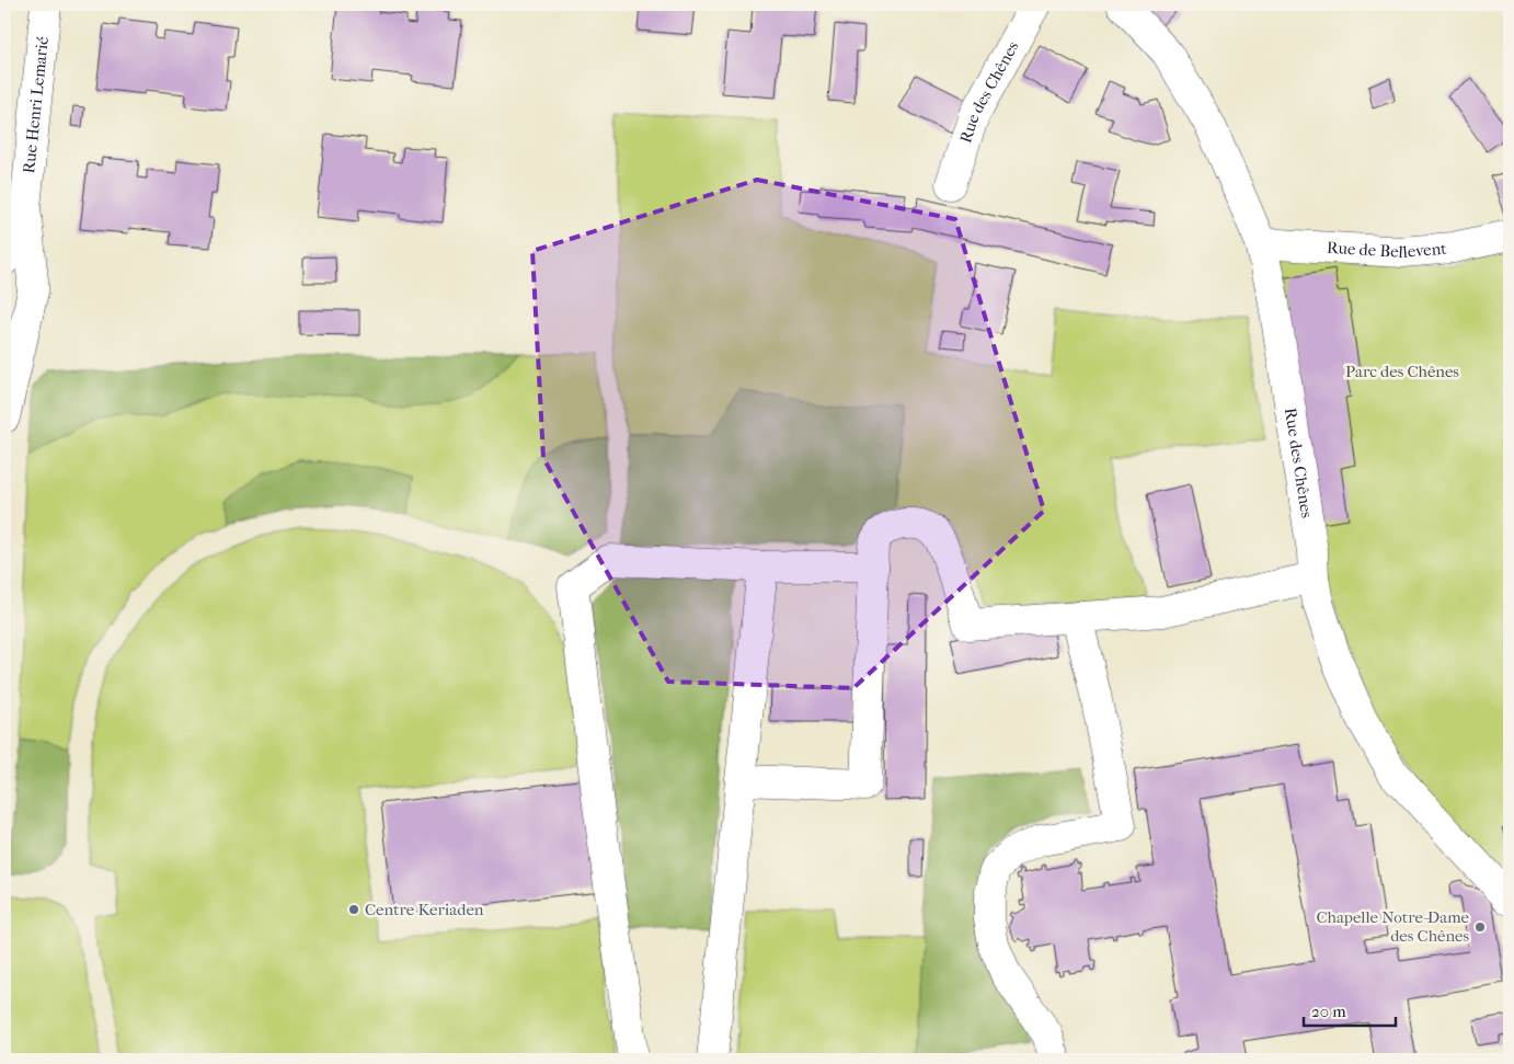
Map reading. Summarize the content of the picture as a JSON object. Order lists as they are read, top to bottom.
{
  "streets": {
    "street": ["Rue des Chênes", "Rue Henri Lemarié", "Rue de Bellevent"]
  },
  "crossings": [
    ["Rue des Chênes", "Rue de Bellevent"]
  ],
  "parks": ["Parc des Chênes"],
  "places": ["Centre Keriaden", "Chapelle Notre-Dame des Chênes"],
  "scale_bar": "20 m"
}
